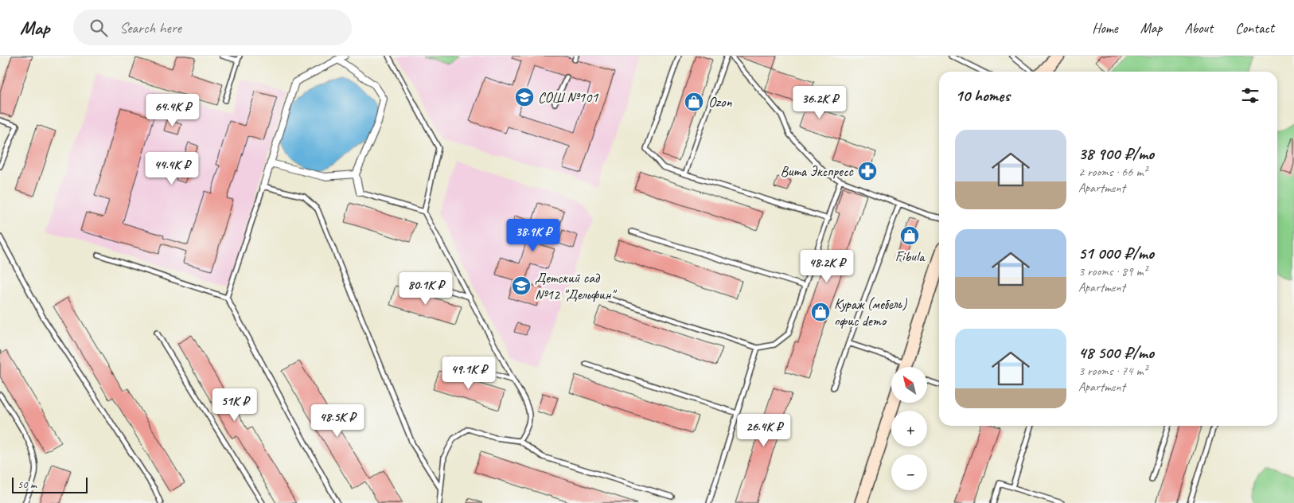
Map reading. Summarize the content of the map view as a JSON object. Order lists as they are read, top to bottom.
{
  "places": {
    "school or university": ["СОШ №101", "Детский сад №12 \"Дельфин\""],
    "shop": ["Ozon", "Fibula", "Кураж (мебель) офис demo"],
    "pharmacy": ["Вита Экспресс"]
  },
  "scale_bar": "50 m",
  "north": "top left",
  "page": {
    "header": "Map",
    "search": "Search here",
    "nav": [
      "Home",
      "Map",
      "About",
      "Contact"
    ],
    "heading": "10 homes",
    "price": [
      "36.2K ₽",
      "64.4K ₽",
      "44.4K ₽",
      "38.9K ₽",
      "48.2K ₽",
      "80.1K ₽",
      "49.1K ₽",
      "51K ₽",
      "48.5K ₽",
      "26.4K ₽"
    ],
    "list": [
      {
        "name": "38 900 ₽/mo",
        "note": "2 rooms · 66 m² · Apartment"
      },
      {
        "name": "51 000 ₽/mo",
        "note": "3 rooms · 89 m² · Apartment"
      },
      {
        "name": "48 500 ₽/mo",
        "note": "3 rooms · 74 m² · Apartment"
      }
    ],
    "map_buttons": ["+", "−"],
    "scale": "50 m"
  }
}
